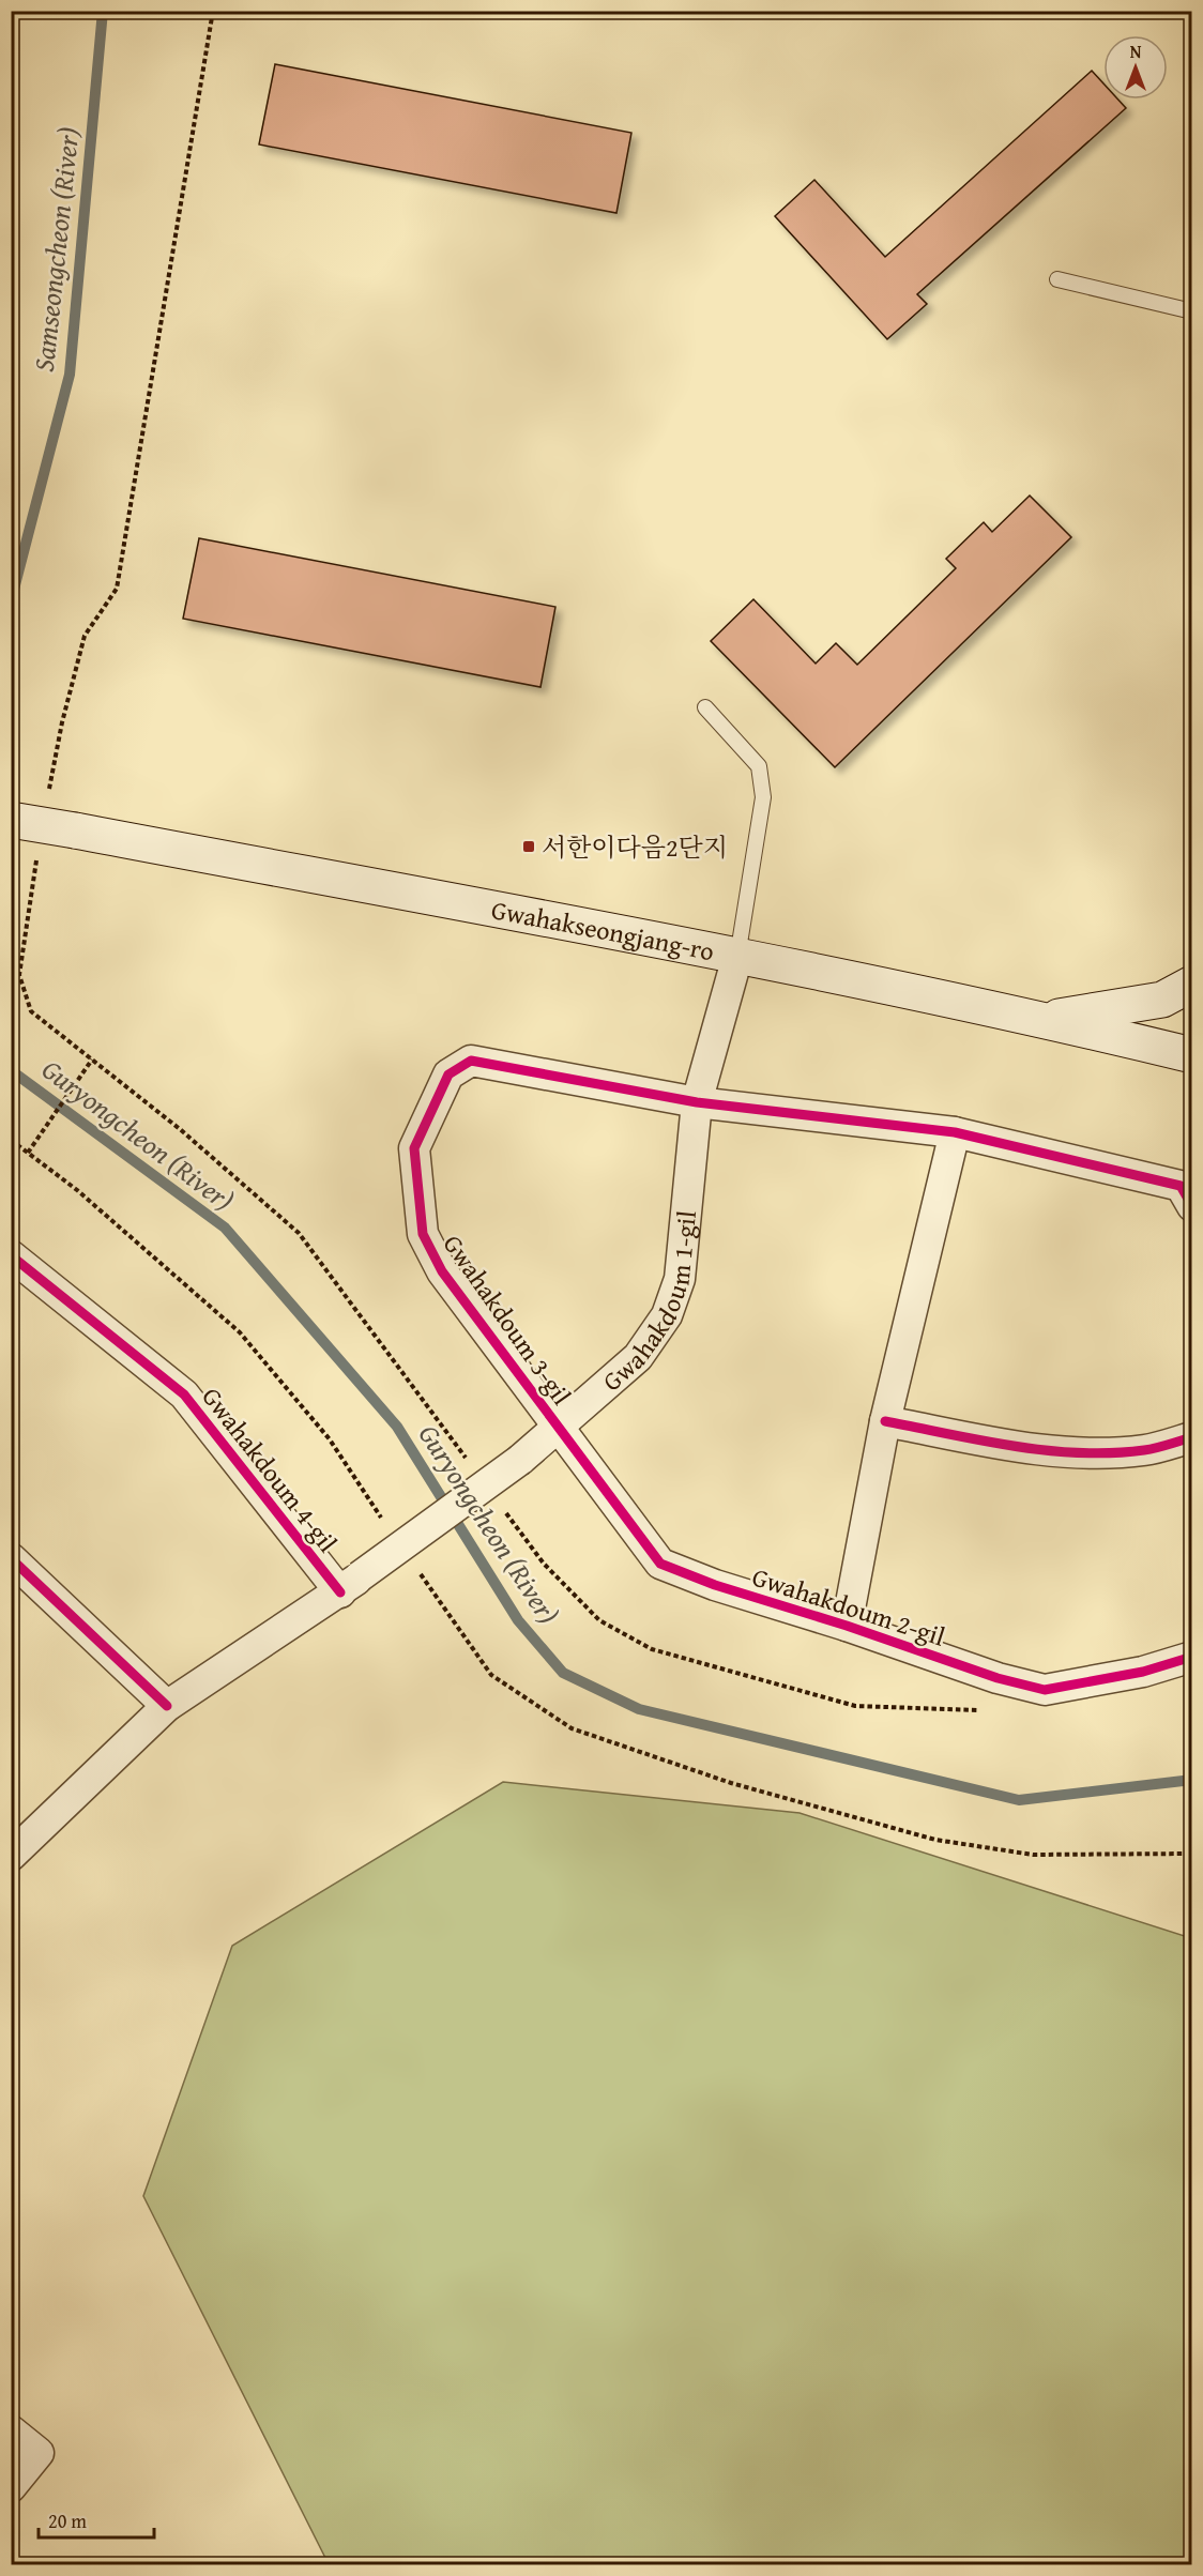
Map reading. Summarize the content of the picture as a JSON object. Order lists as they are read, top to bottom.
{
  "streets": {
    "street": [
      "Gwahakseongjang-ro",
      "Gwahakdoum 1-gil",
      "Gwahakdoum 3-gil",
      "Gwahakdoum 4-gil",
      "Gwahakdoum 2-gil"
    ]
  },
  "crossings": [
    ["Gwahakseongjang-ro", "Gwahakdoum 1-gil"],
    ["Gwahakdoum 1-gil", "Gwahakdoum 3-gil"],
    ["Gwahakdoum 1-gil", "Gwahakdoum 4-gil"],
    ["Gwahakdoum 1-gil", "Gwahakdoum 2-gil"],
    ["Gwahakdoum 3-gil", "Gwahakdoum 2-gil"]
  ],
  "water": ["Samseongcheon (River)", "Guryongcheon (River)"],
  "places": {
    "transit": ["서한이다음2단지"]
  },
  "scale_bar": "20 m",
  "north": "top"
}
